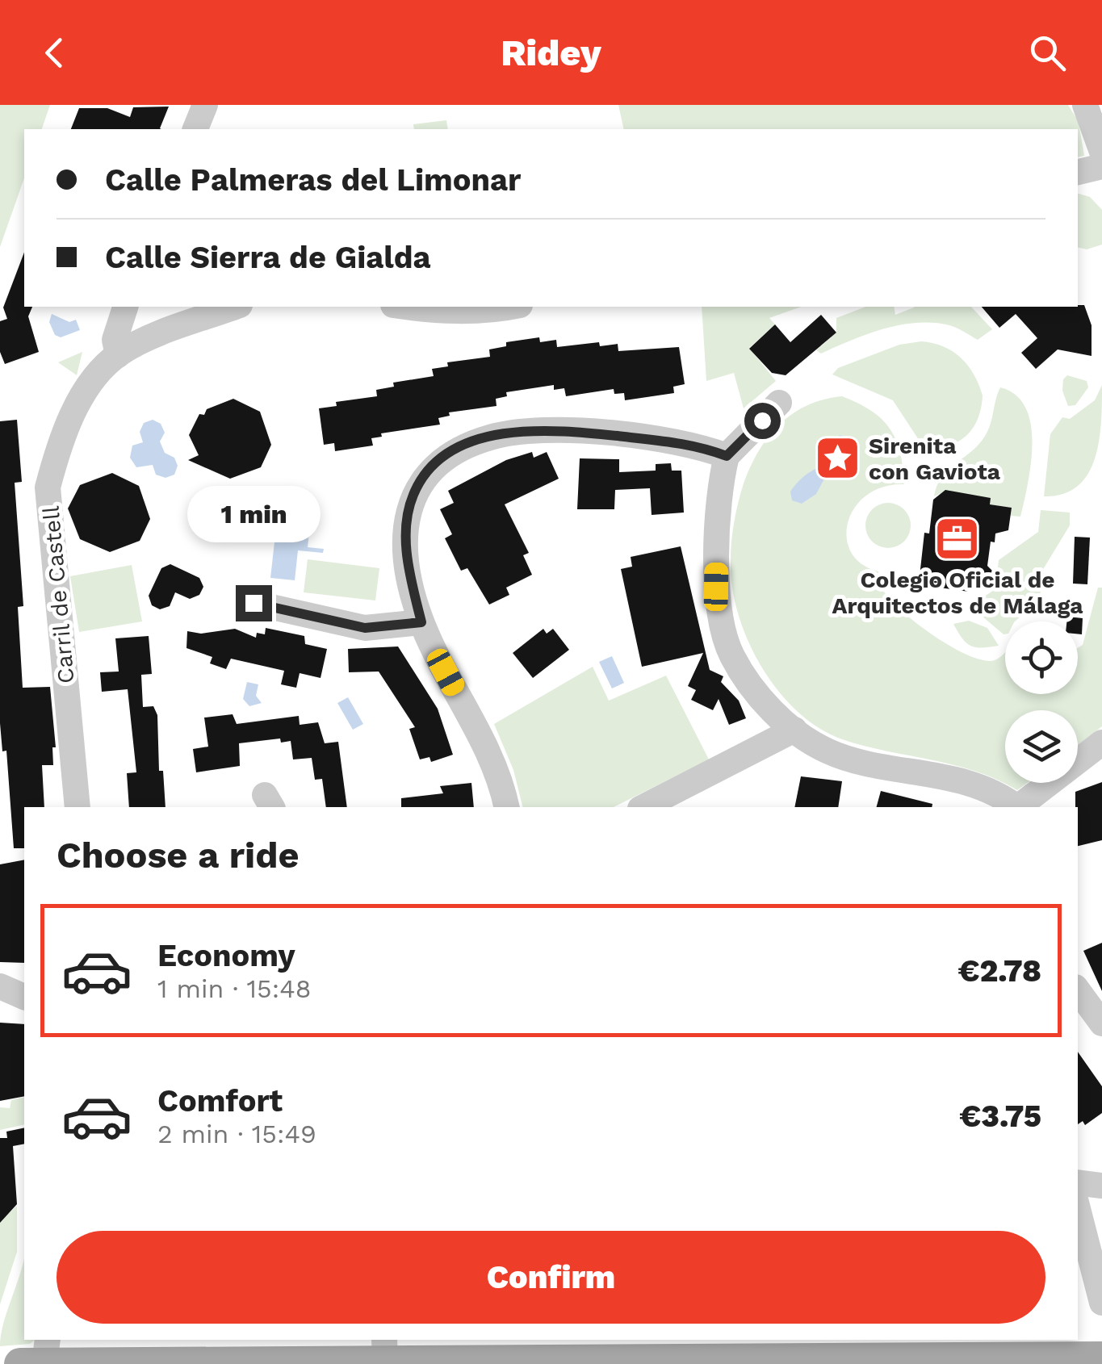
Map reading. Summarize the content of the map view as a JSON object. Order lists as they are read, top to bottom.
{
  "streets": {
    "street": ["Carril de Castell"]
  },
  "places": {
    "place": ["Sirenita con Gaviota"],
    "office": ["Colegio Oficial de Arquitectos de Málaga"]
  },
  "page": {
    "header": "Ridey",
    "banner": ["Calle Palmeras del Limonar", "Calle Sierra de Gialda"],
    "bubble": "1 min",
    "heading": "Choose a ride",
    "list": [
      {
        "name": "Economy",
        "note": "1 min · 15:48",
        "value": "€2.78"
      },
      {
        "name": "Comfort",
        "note": "2 min · 15:49",
        "value": "€3.75"
      }
    ],
    "buttons": "Confirm"
  }
}
